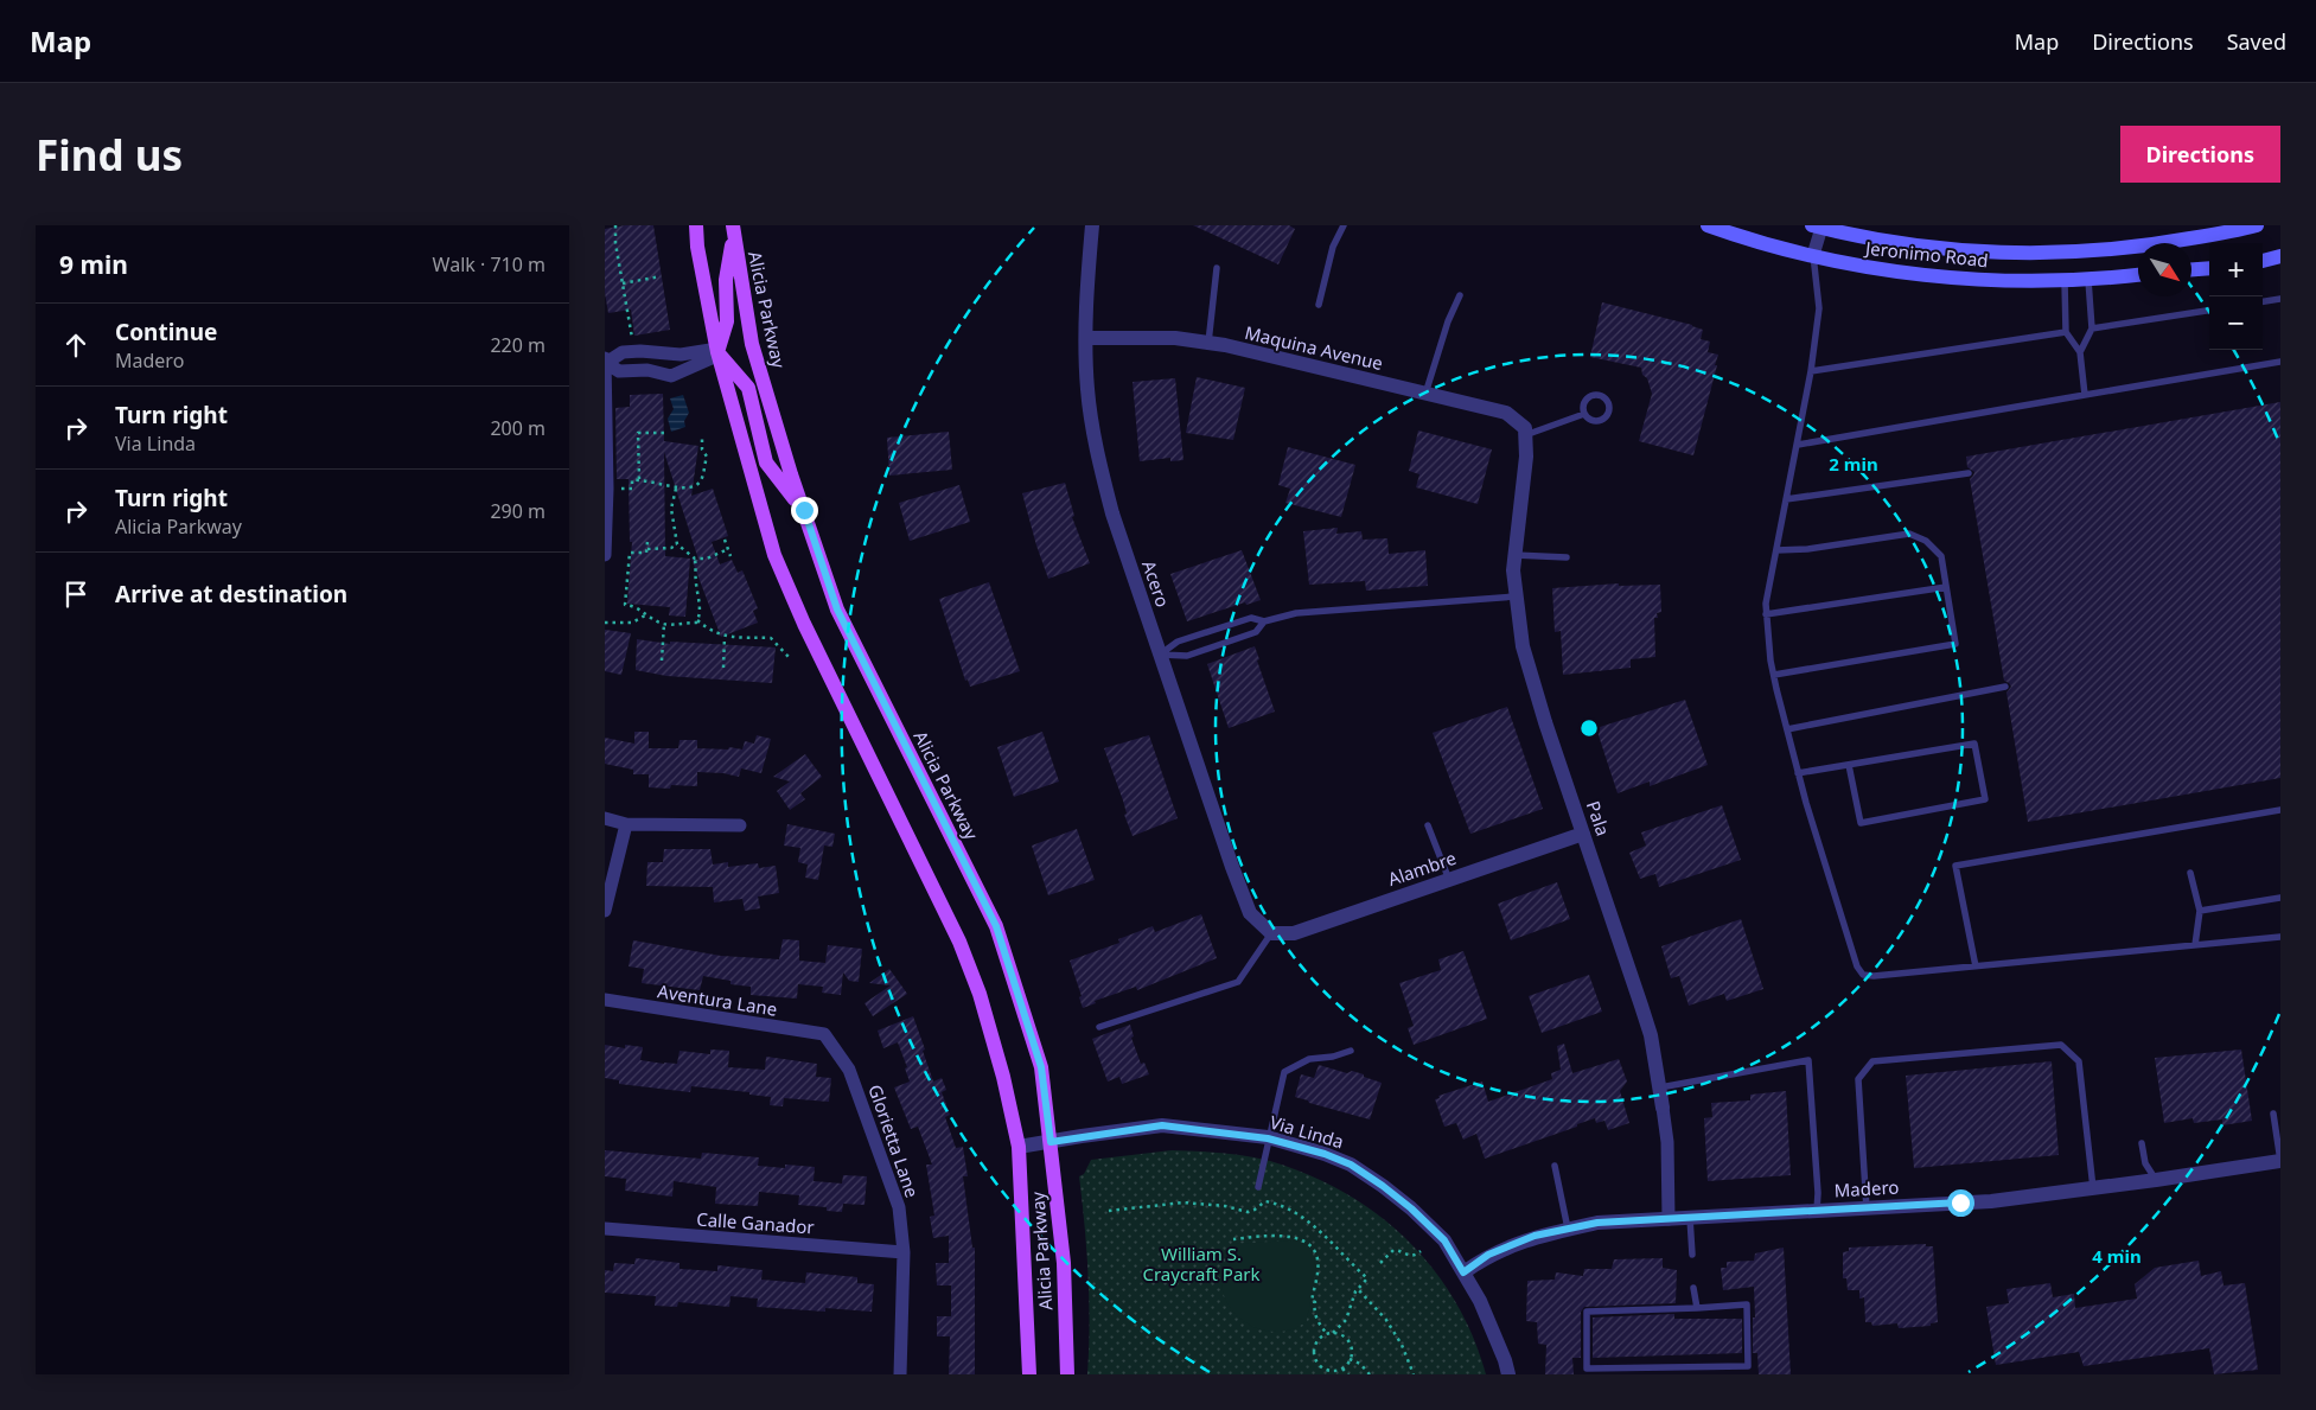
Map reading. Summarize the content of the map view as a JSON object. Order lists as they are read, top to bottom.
{
  "streets": {
    "main road": ["Jeronimo Road", "Alicia Parkway"],
    "street": [
      "Maquina Avenue",
      "Acero",
      "Pala",
      "Alambre",
      "Aventura Lane",
      "Via Linda",
      "Glorietta Lane",
      "Madero",
      "Calle Ganador"
    ]
  },
  "crossings": [
    ["Alicia Parkway", "Via Linda"],
    ["Maquina Avenue", "Acero"],
    ["Maquina Avenue", "Pala"],
    ["Acero", "Alambre"],
    ["Pala", "Alambre"],
    ["Pala", "Madero"],
    ["Aventura Lane", "Glorietta Lane"],
    ["Via Linda", "Madero"],
    ["Glorietta Lane", "Calle Ganador"]
  ],
  "parks": ["William S. Craycraft Park"],
  "north": "bottom right",
  "page": {
    "header": "Map",
    "nav": ["Map", "Directions", "Saved"],
    "buttons": "Directions",
    "title": "Find us",
    "heading": ["9 min", "Walk · 710 m"],
    "map_buttons": ["+", "−"],
    "list": [
      ["Continue", "Madero", "220 m"],
      ["Turn right", "Via Linda", "200 m"],
      ["Turn right", "Alicia Parkway", "290 m"],
      "Arrive at destination"
    ]
  },
  "rings": ["2 min", "4 min"]
}
